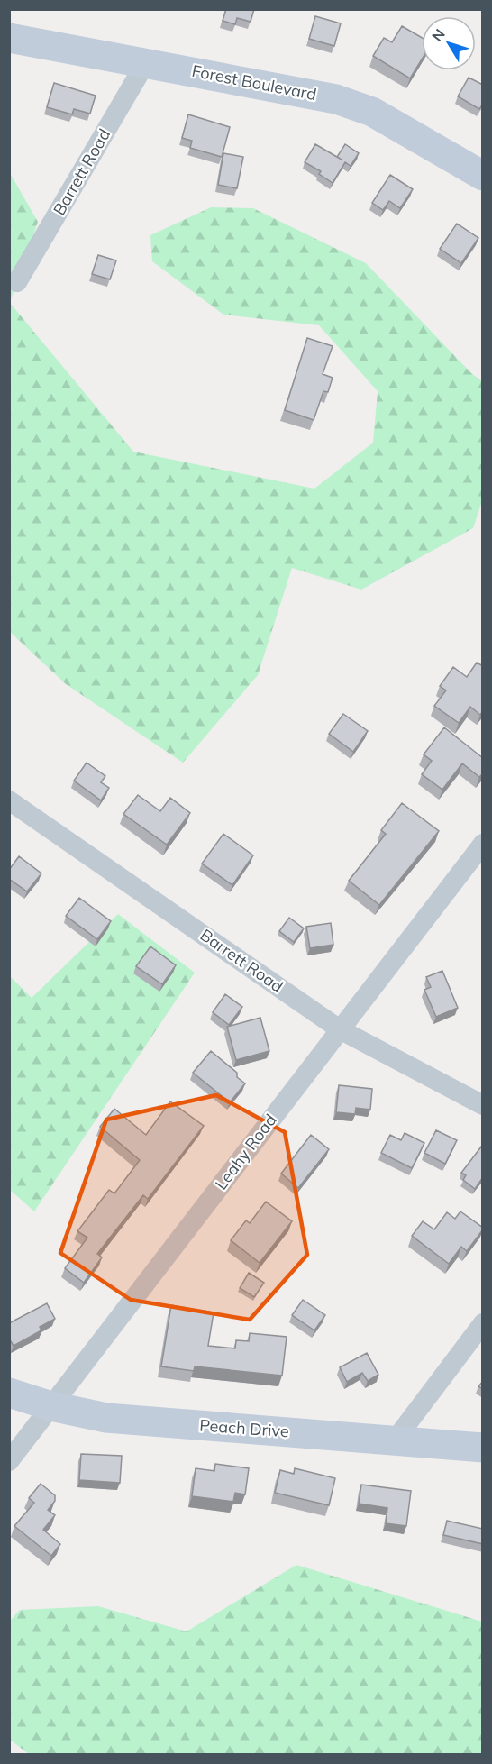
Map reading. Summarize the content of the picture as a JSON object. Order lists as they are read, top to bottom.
{
  "streets": {
    "street": [
      "Forest Boulevard",
      "Barrett Road",
      "Leahy Road",
      "Peach Drive"
    ]
  },
  "crossings": [
    ["Forest Boulevard", "Barrett Road"],
    ["Barrett Road", "Leahy Road"],
    ["Leahy Road", "Peach Drive"]
  ],
  "north": "top left"
}
